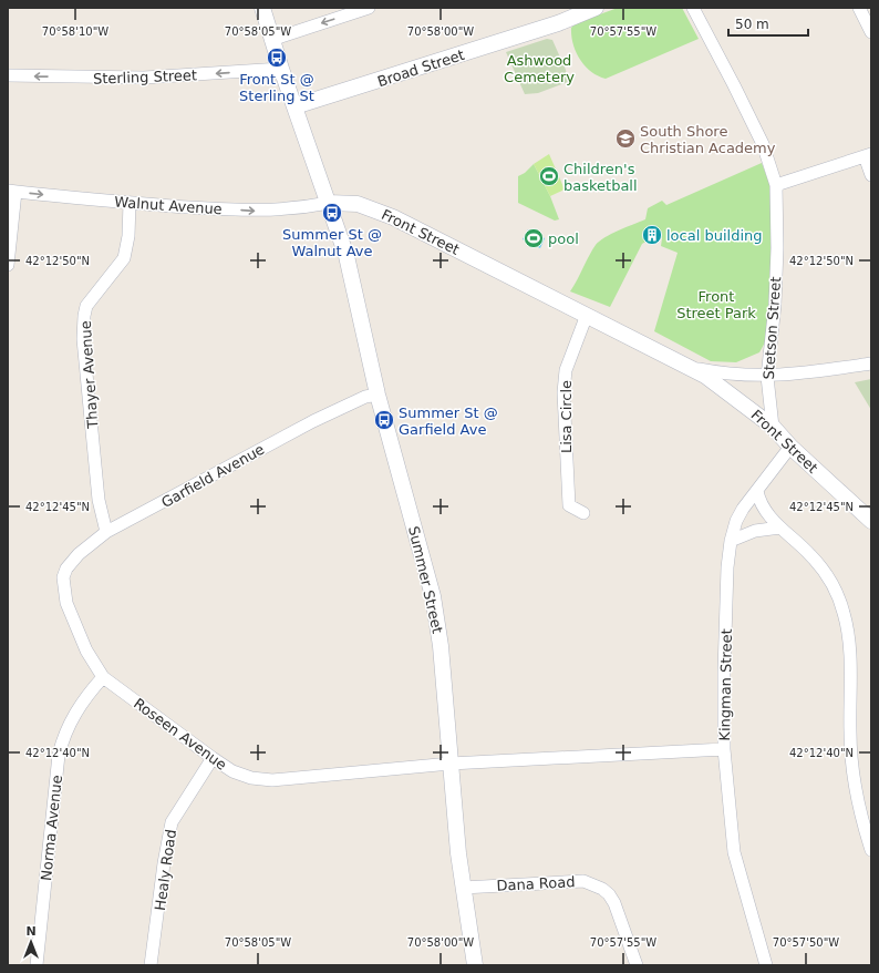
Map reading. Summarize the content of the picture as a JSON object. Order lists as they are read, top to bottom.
{
  "streets": {
    "street": [
      "Broad Street",
      "Sterling Street",
      "Walnut Avenue",
      "Front Street",
      "Stetson Street",
      "Thayer Avenue",
      "Lisa Circle",
      "Garfield Avenue",
      "Summer Street",
      "Kingman Street",
      "Roseen Avenue",
      "Norma Avenue",
      "Healy Road",
      "Dana Road"
    ]
  },
  "crossings": [
    ["Walnut Avenue", "Front Street"],
    ["Walnut Avenue", "Thayer Avenue"],
    ["Walnut Avenue", "Summer Street"],
    ["Front Street", "Stetson Street"],
    ["Front Street", "Lisa Circle"],
    ["Front Street", "Summer Street"],
    ["Front Street", "Kingman Street"],
    ["Thayer Avenue", "Garfield Avenue"],
    ["Garfield Avenue", "Summer Street"],
    ["Garfield Avenue", "Roseen Avenue"],
    ["Summer Street", "Kingman Street"],
    ["Summer Street", "Roseen Avenue"],
    ["Summer Street", "Dana Road"],
    ["Kingman Street", "Roseen Avenue"],
    ["Roseen Avenue", "Norma Avenue"],
    ["Roseen Avenue", "Healy Road"]
  ],
  "one_way": ["Sterling Street", "Walnut Avenue"],
  "parks": ["Ashwood Cemetery", "Front Street Park"],
  "places": {
    "bus stop": ["Front St @ Sterling St", "Summer St @ Walnut Ave", "Summer St @ Garfield Ave"],
    "school or university": ["South Shore Christian Academy"],
    "sports": ["Children's basketball", "pool"],
    "building": ["local building"]
  },
  "scale_bar": "50 m",
  "north": "top",
  "coordinates": [
    "70°58'10\"W",
    "70°58'05\"W",
    "70°58'00\"W",
    "70°57'55\"W",
    "42°12'50\"N",
    "42°12'45\"N",
    "42°12'40\"N",
    "70°57'50\"W"
  ]
}
